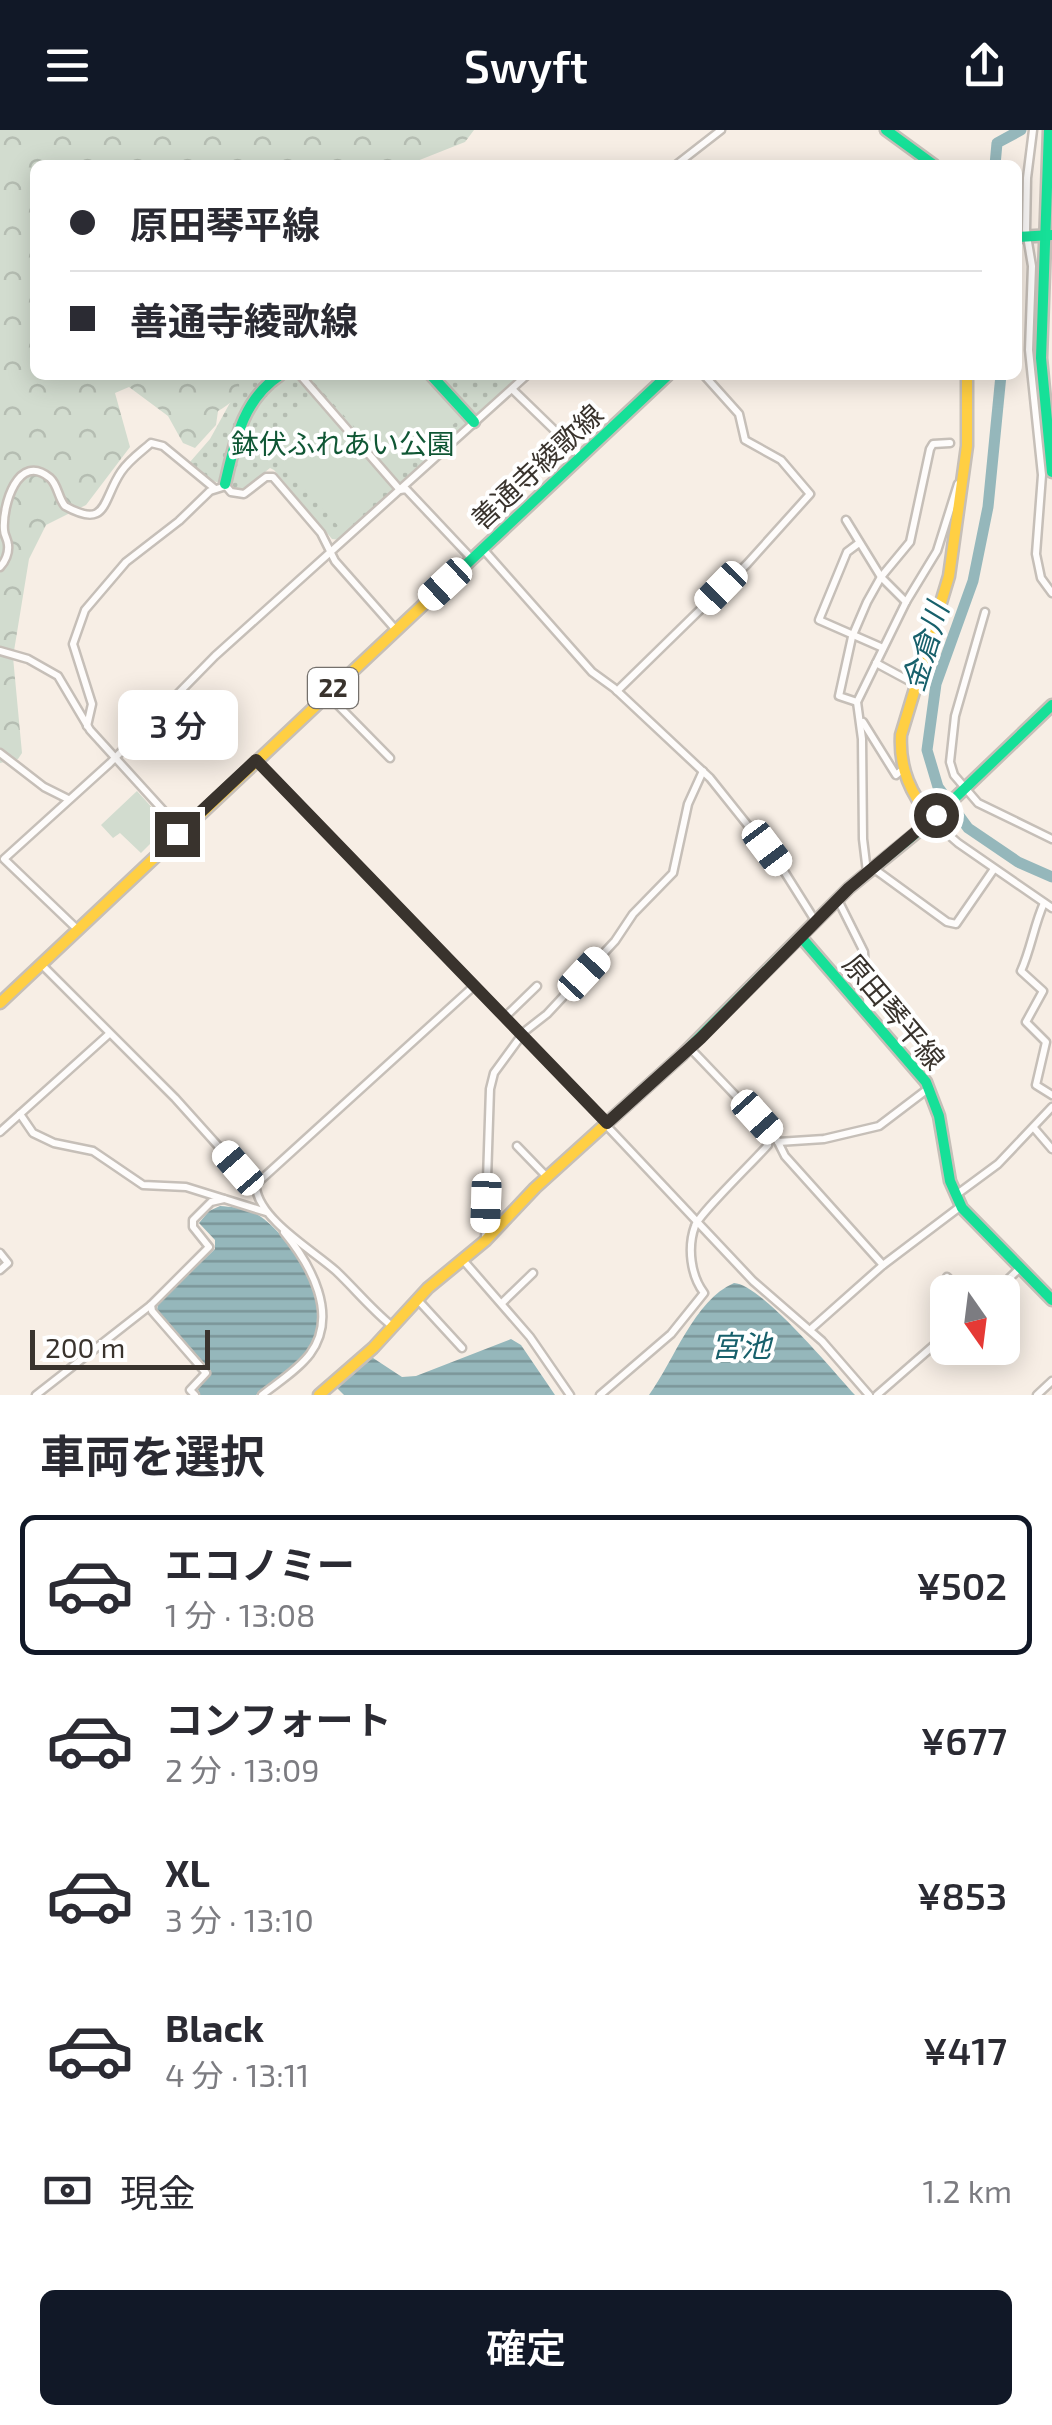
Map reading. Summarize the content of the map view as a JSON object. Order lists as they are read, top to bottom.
{
  "streets": {
    "main road": ["善通寺綾歌線", "22", "原田琴平線"]
  },
  "water": ["金倉川", "宮池"],
  "parks": ["鉢伏ふれあい公園"],
  "scale_bar": "200 m",
  "north": "bottom",
  "page": {
    "header": "Swyft",
    "banner": ["原田琴平線", "善通寺綾歌線"],
    "bubble": "3 分",
    "scale": "200 m",
    "heading": "車両を選択",
    "list": [
      {
        "name": "エコノミー",
        "note": "1 分 · 13:08",
        "value": "¥502"
      },
      {
        "name": "コンフォート",
        "note": "2 分 · 13:09",
        "value": "¥677"
      },
      {
        "name": "XL",
        "note": "3 分 · 13:10",
        "value": "¥853"
      },
      {
        "name": "Black",
        "note": "4 分 · 13:11",
        "value": "¥417"
      }
    ],
    "pay": ["現金", "1.2 km"],
    "buttons": "確定"
  }
}
